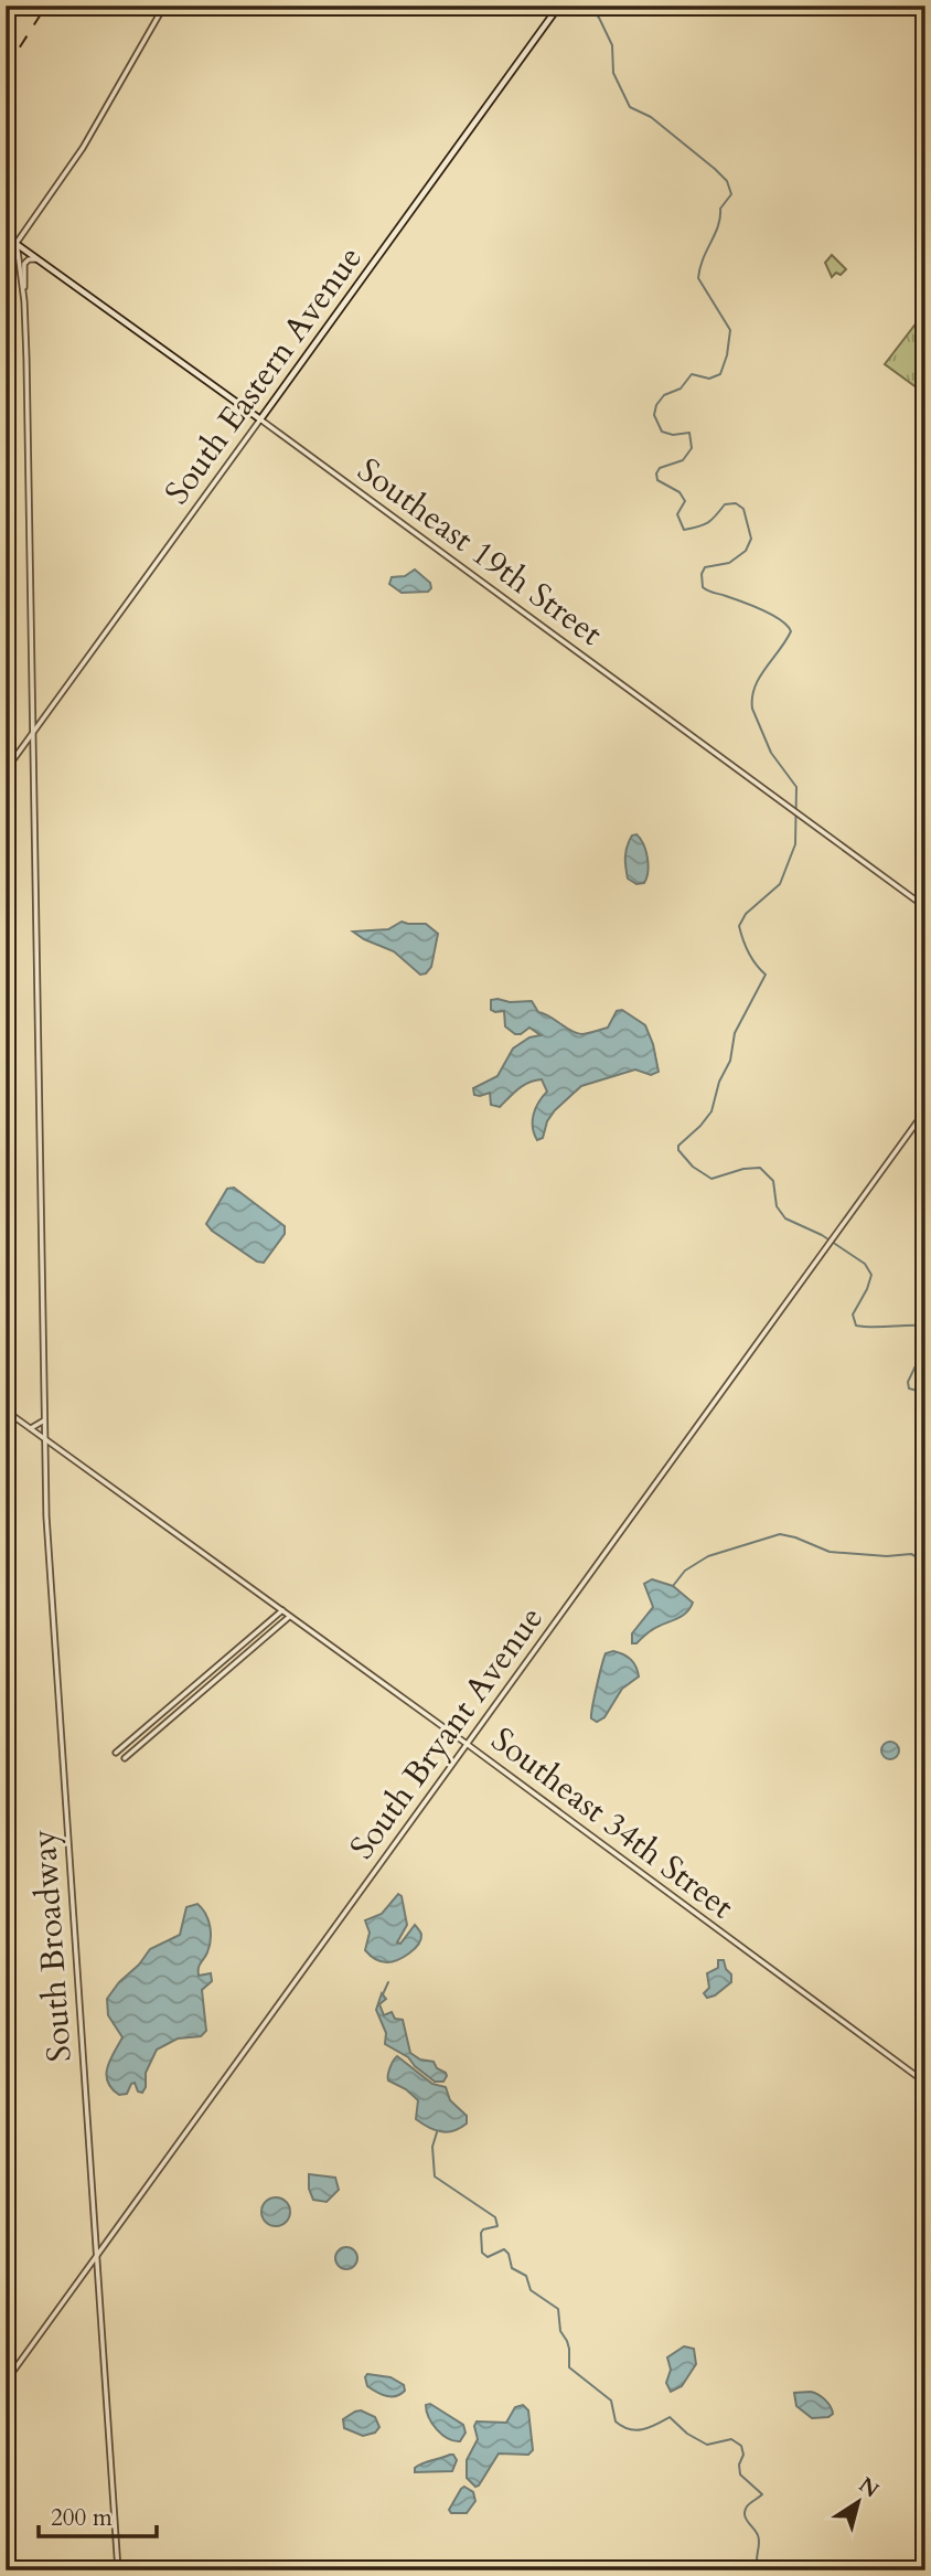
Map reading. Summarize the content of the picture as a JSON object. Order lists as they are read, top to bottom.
{
  "streets": {
    "main road": ["South Eastern Avenue", "Southeast 19th Street"],
    "street": ["South Bryant Avenue", "Southeast 34th Street", "South Broadway"]
  },
  "crossings": [
    ["South Eastern Avenue", "Southeast 19th Street"],
    ["South Eastern Avenue", "South Broadway"],
    ["Southeast 19th Street", "South Broadway"],
    ["South Bryant Avenue", "Southeast 34th Street"],
    ["South Bryant Avenue", "South Broadway"],
    ["Southeast 34th Street", "South Broadway"]
  ],
  "scale_bar": "200 m",
  "north": "top right"
}
